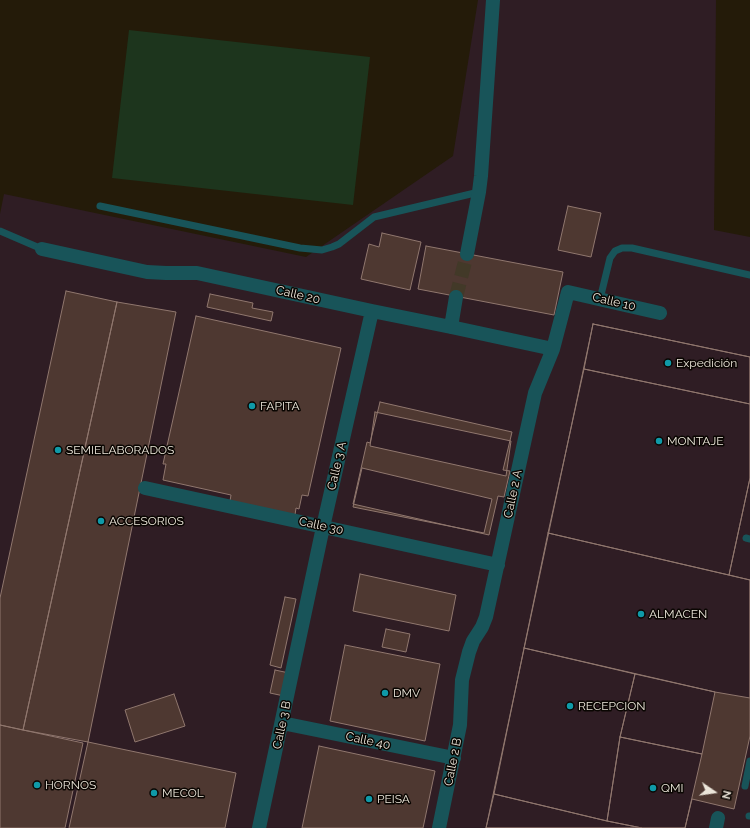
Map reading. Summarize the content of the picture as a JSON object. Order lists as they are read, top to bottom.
{
  "streets": {
    "street": [
      "Calle 20",
      "Calle 10",
      "Calle 3 A",
      "Calle 2 A",
      "Calle 30",
      "Calle 3 B",
      "Calle 40",
      "Calle 2 B"
    ]
  },
  "crossings": [
    ["Calle 20", "Calle 3 A"],
    ["Calle 20", "Calle 2 A"],
    ["Calle 10", "Calle 2 A"],
    ["Calle 3 A", "Calle 30"],
    ["Calle 3 A", "Calle 3 B"],
    ["Calle 2 A", "Calle 30"],
    ["Calle 2 A", "Calle 2 B"],
    ["Calle 3 B", "Calle 40"],
    ["Calle 40", "Calle 2 B"]
  ],
  "places": [
    "Expedición",
    "FAPITA",
    "MONTAJE",
    "SEMIELABORADOS",
    "ACCESORIOS",
    "ALMACEN",
    "DMV",
    "RECEPCION",
    "HORNOS",
    "QMI",
    "MECOL",
    "PEISA"
  ],
  "north": "right"
}
